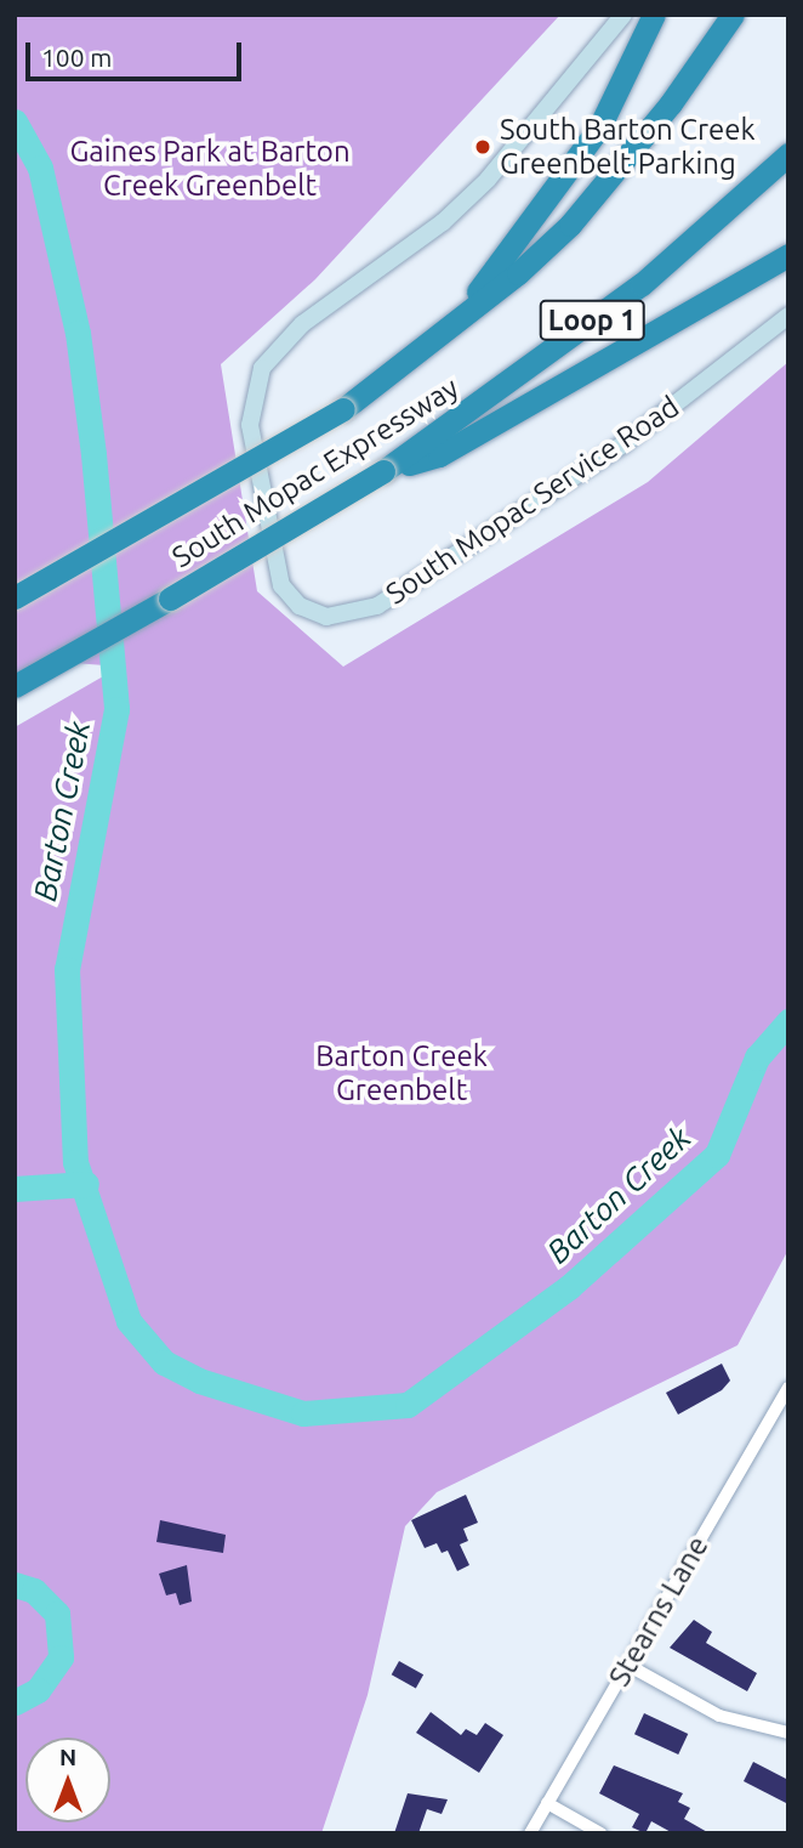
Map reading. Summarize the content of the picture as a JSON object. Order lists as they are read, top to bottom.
{
  "streets": {
    "highway": ["Loop 1", "South Mopac Expressway"],
    "main road": ["South Mopac Service Road"],
    "street": ["Stearns Lane"]
  },
  "water": ["Barton Creek"],
  "parks": ["Gaines Park at Barton Creek Greenbelt", "Barton Creek Greenbelt"],
  "places": ["South Barton Creek Greenbelt Parking"],
  "scale_bar": "100 m",
  "north": "top"
}
